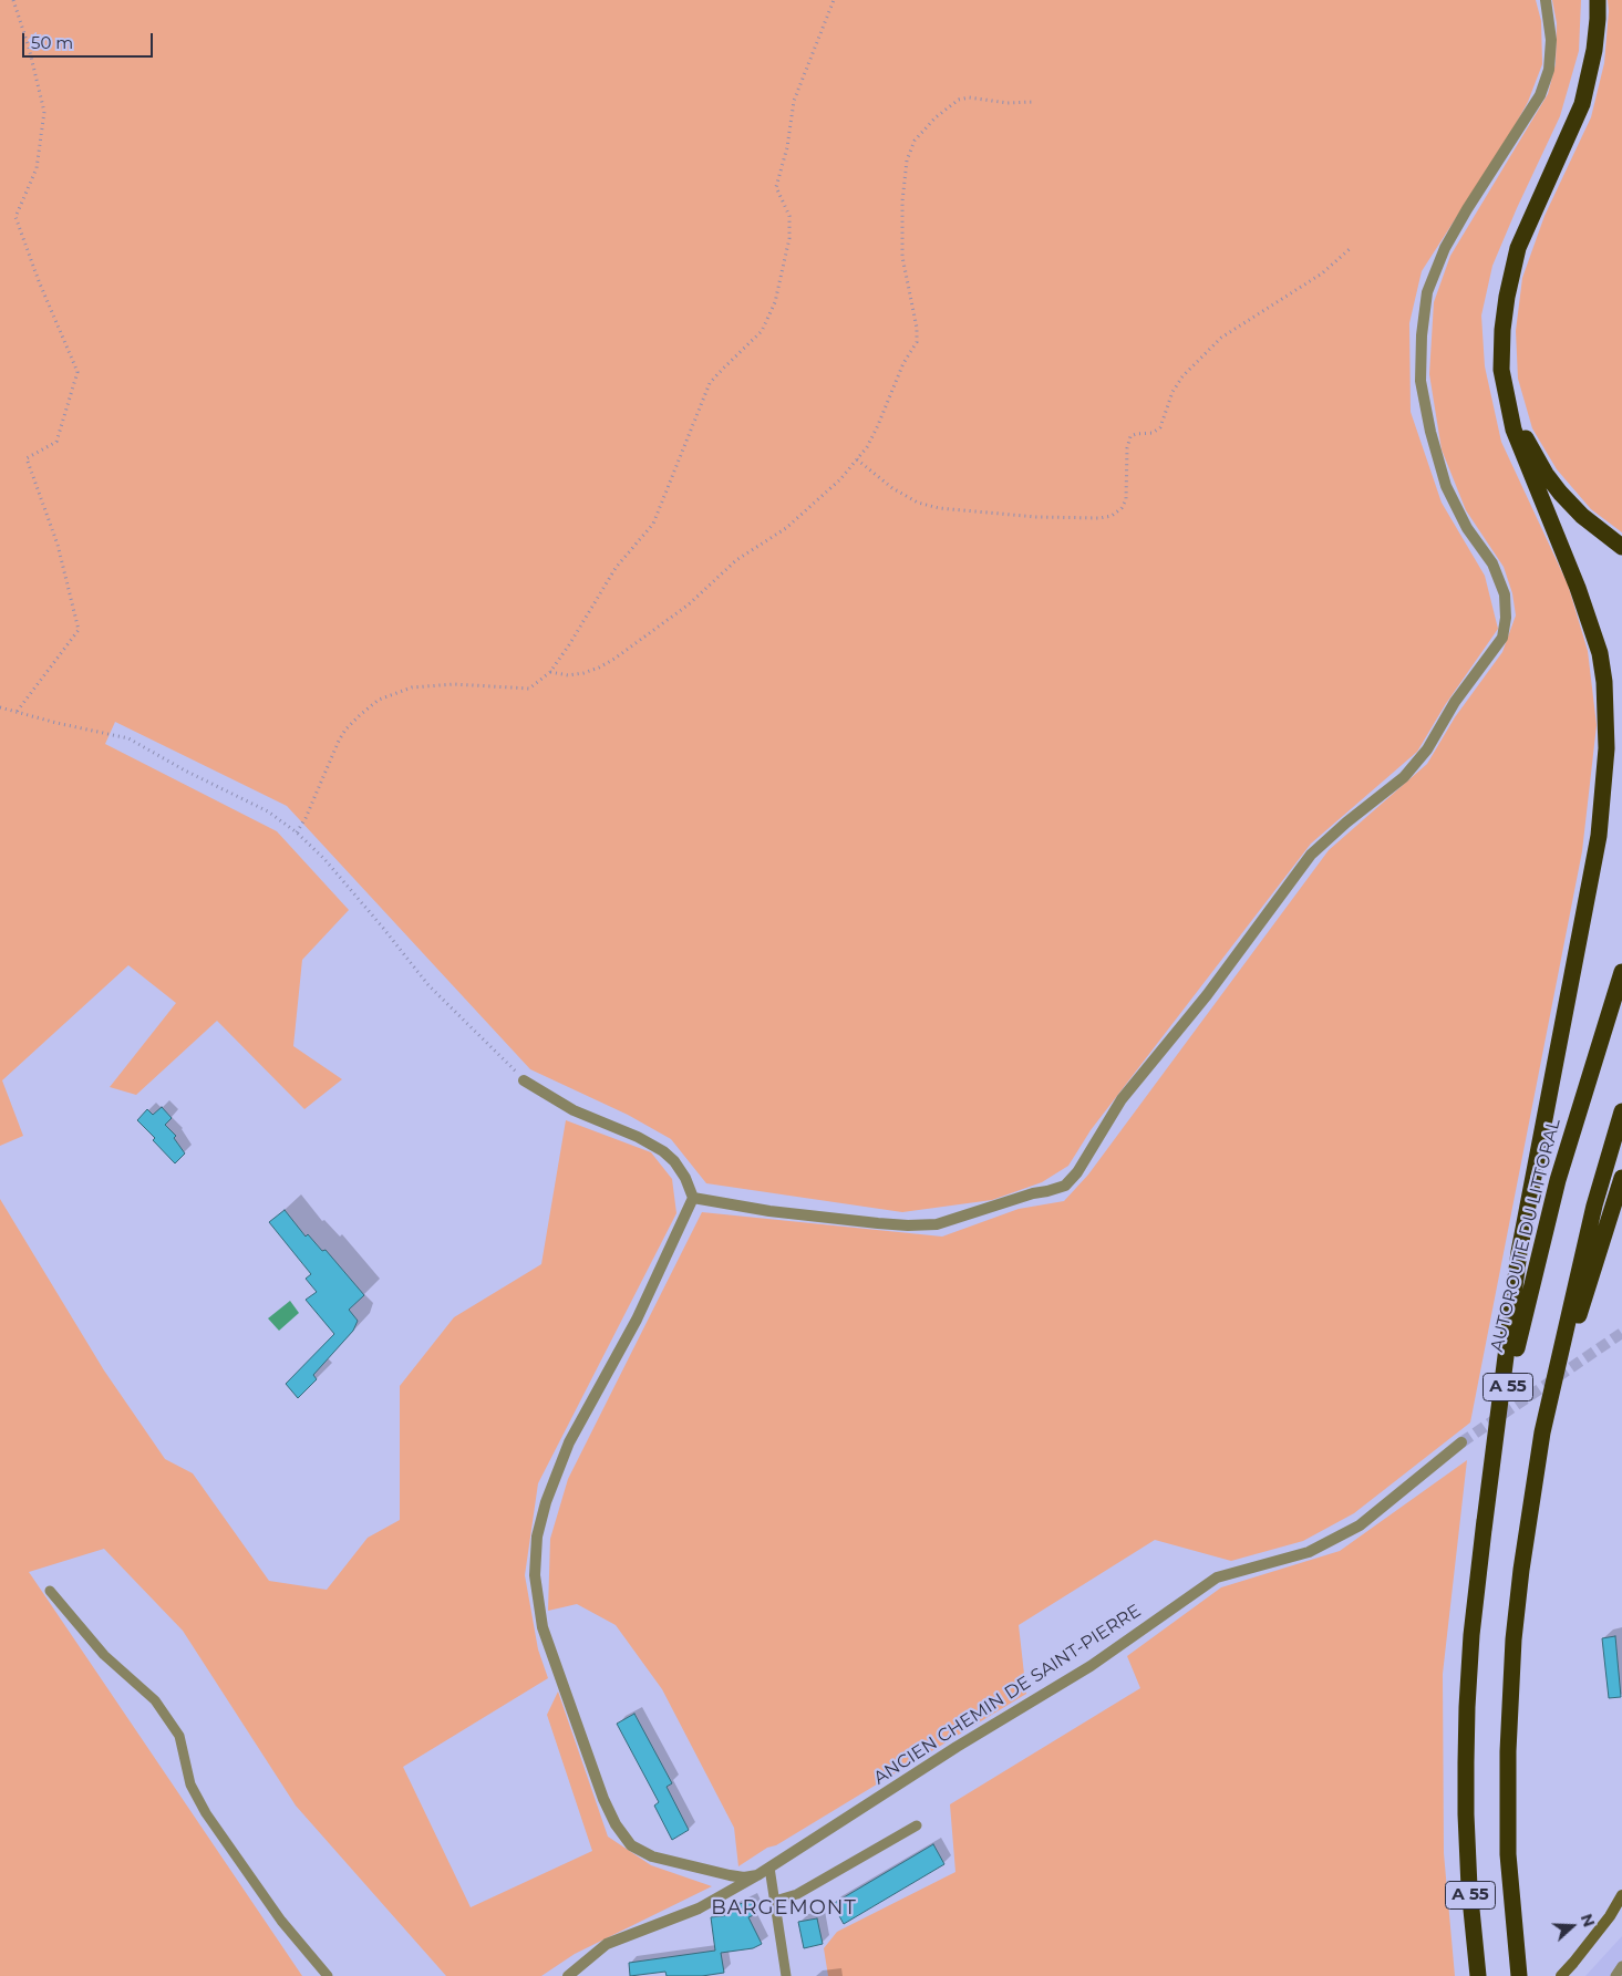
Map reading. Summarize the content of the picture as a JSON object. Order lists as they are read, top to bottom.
{
  "streets": {
    "highway": ["AUTOROUTE DU LITTORAL", "A 55"],
    "street": ["ANCIEN CHEMIN DE SAINT-PIERRE"]
  },
  "districts": ["BARGEMONT"],
  "scale_bar": "50 m",
  "north": "right"
}
